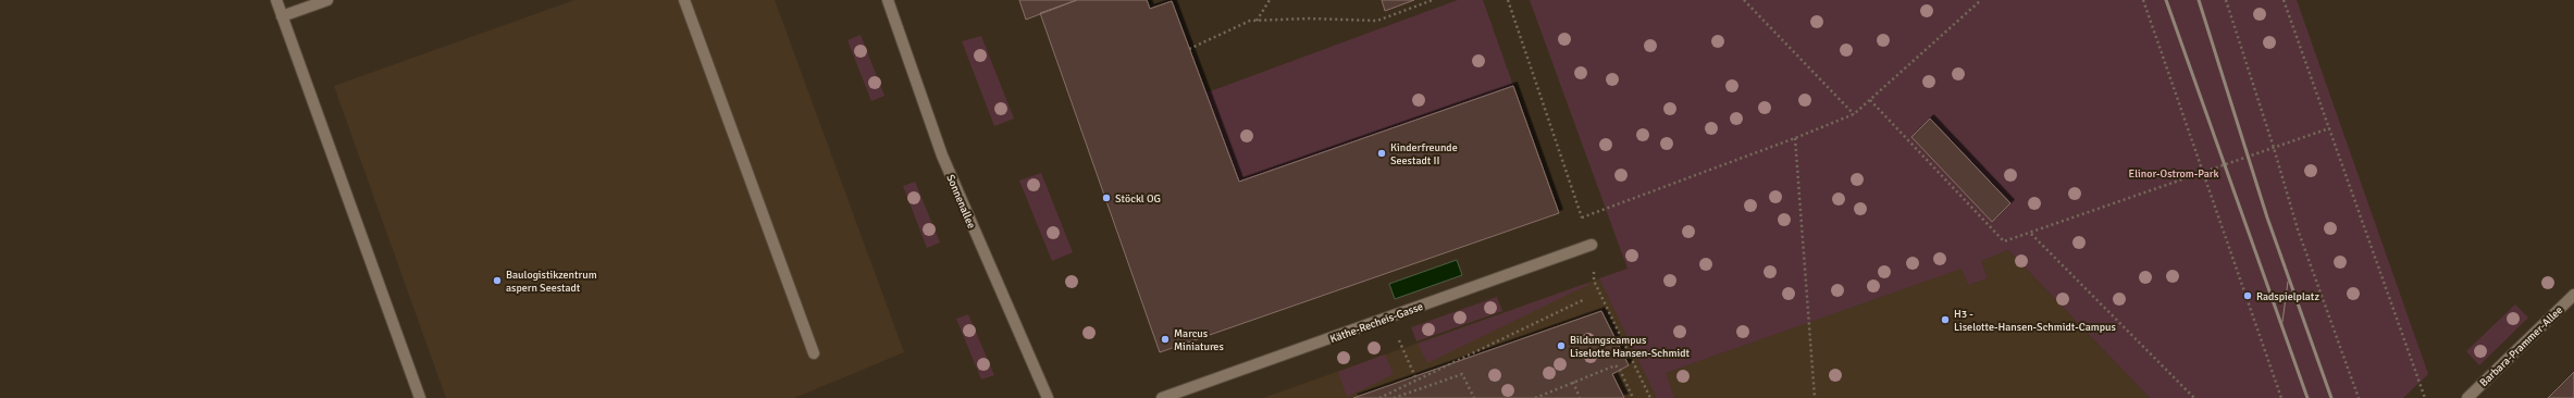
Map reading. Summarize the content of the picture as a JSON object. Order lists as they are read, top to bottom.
{
  "streets": {
    "street": ["Sonnenallee", "Käthe-Recheis-Gasse", "Barbara-Prammer-Allee"]
  },
  "parks": ["Elinor-Ostrom-Park"],
  "places": [
    "Kinderfreunde Seestadt II",
    "Stöckl OG",
    "Baulogistikzentrum aspern Seestadt",
    "Radspielplatz",
    "H3 - Liselotte-Hansen-Schmidt-Campus",
    "Marcus Miniatures",
    "Bildungscampus Liselotte Hansen-Schmidt"
  ]
}
